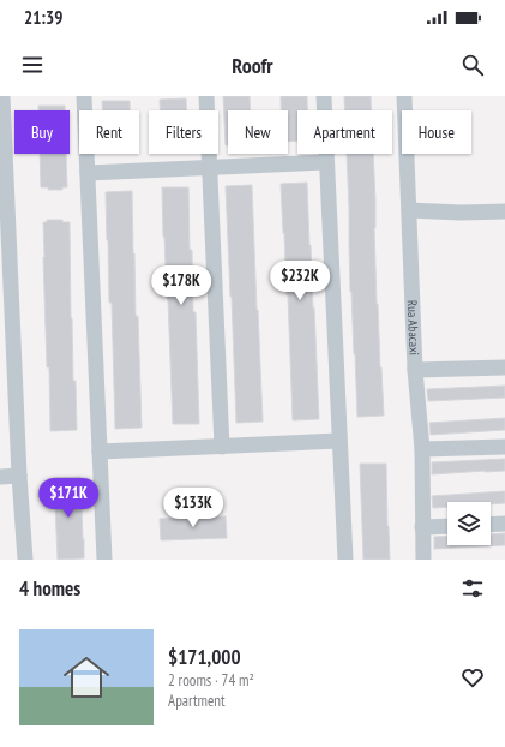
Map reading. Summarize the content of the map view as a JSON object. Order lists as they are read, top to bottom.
{
  "streets": {
    "street": ["Rua Abacaxi"]
  },
  "page": {
    "status": "21:39",
    "header": "Roofr",
    "chip": [
      "Buy",
      "Rent",
      "Filters",
      "New",
      "Apartment",
      "House"
    ],
    "price": [
      "$232K",
      "$178K",
      "$171K",
      "$133K"
    ],
    "heading": "4 homes",
    "list": [
      {
        "name": "$171,000",
        "note": "2 rooms · 74 m² · Apartment"
      }
    ]
  }
}
